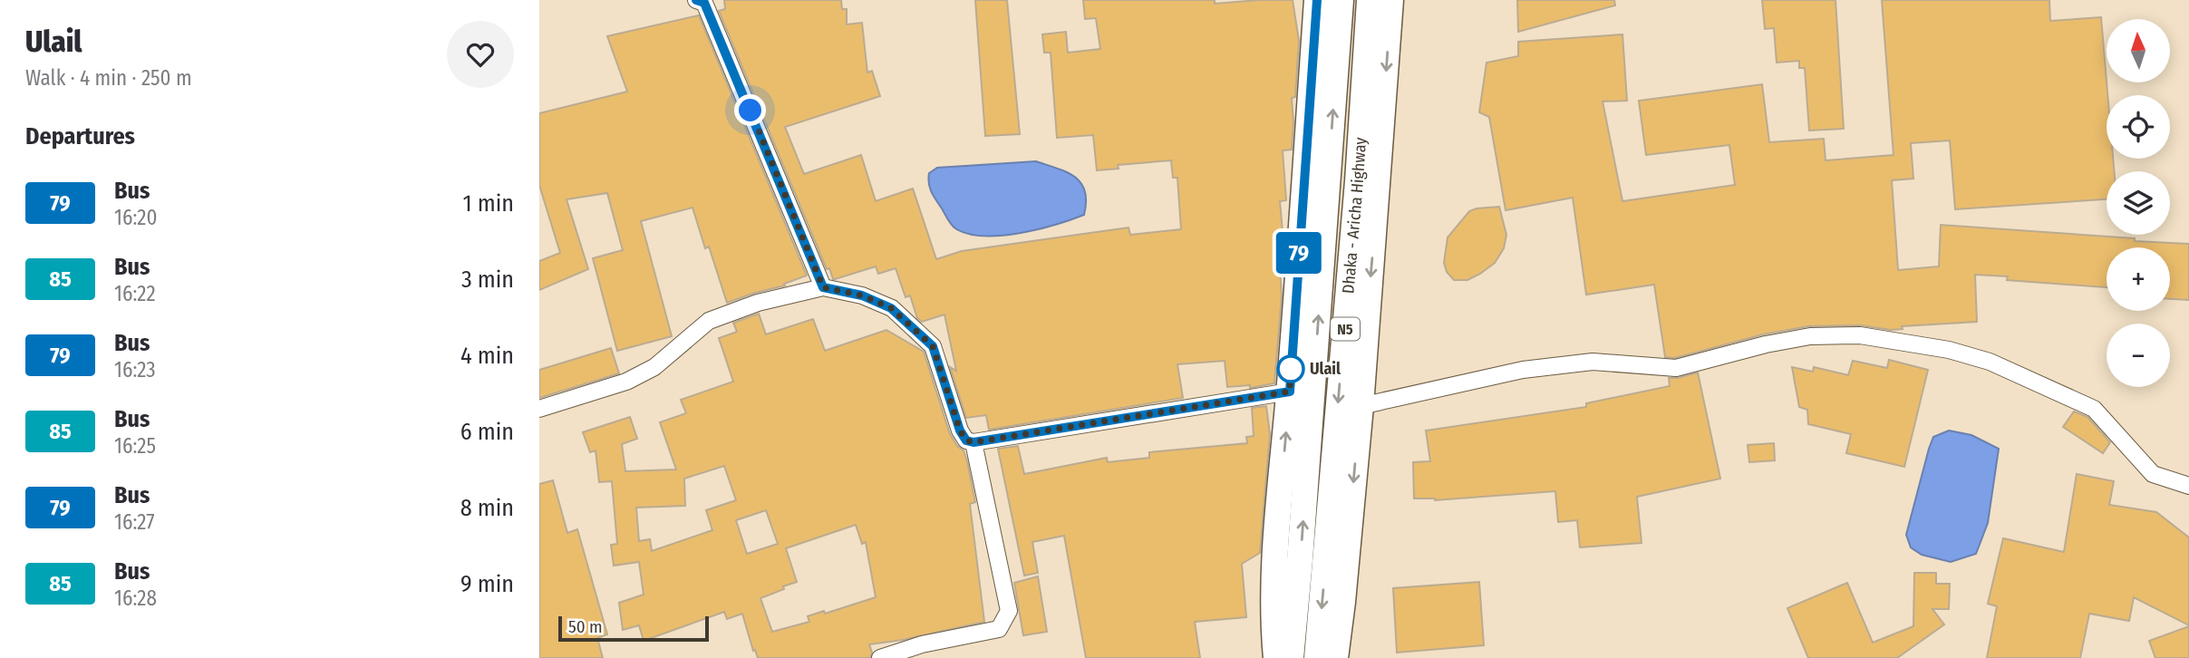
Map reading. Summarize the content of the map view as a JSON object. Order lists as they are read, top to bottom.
{
  "streets": {
    "highway": ["Dhaka - Aricha Highway", "N5"]
  },
  "places": ["Ulail"],
  "lines": ["bus line 79"],
  "scale_bar": "50 m",
  "north": "top",
  "page": {
    "heading": [
      ["Ulail", "Walk · 4 min · 250 m"],
      "Departures"
    ],
    "on_map": "79",
    "map_buttons": ["+", "−"],
    "list": [
      {
        "mark": "79",
        "name": "Bus",
        "note": "16:20",
        "value": "1 min"
      },
      {
        "mark": "85",
        "name": "Bus",
        "note": "16:22",
        "value": "3 min"
      },
      {
        "mark": "79",
        "name": "Bus",
        "note": "16:23",
        "value": "4 min"
      },
      {
        "mark": "85",
        "name": "Bus",
        "note": "16:25",
        "value": "6 min"
      },
      {
        "mark": "79",
        "name": "Bus",
        "note": "16:27",
        "value": "8 min"
      },
      {
        "mark": "85",
        "name": "Bus",
        "note": "16:28",
        "value": "9 min"
      }
    ],
    "scale": "50 m"
  }
}
